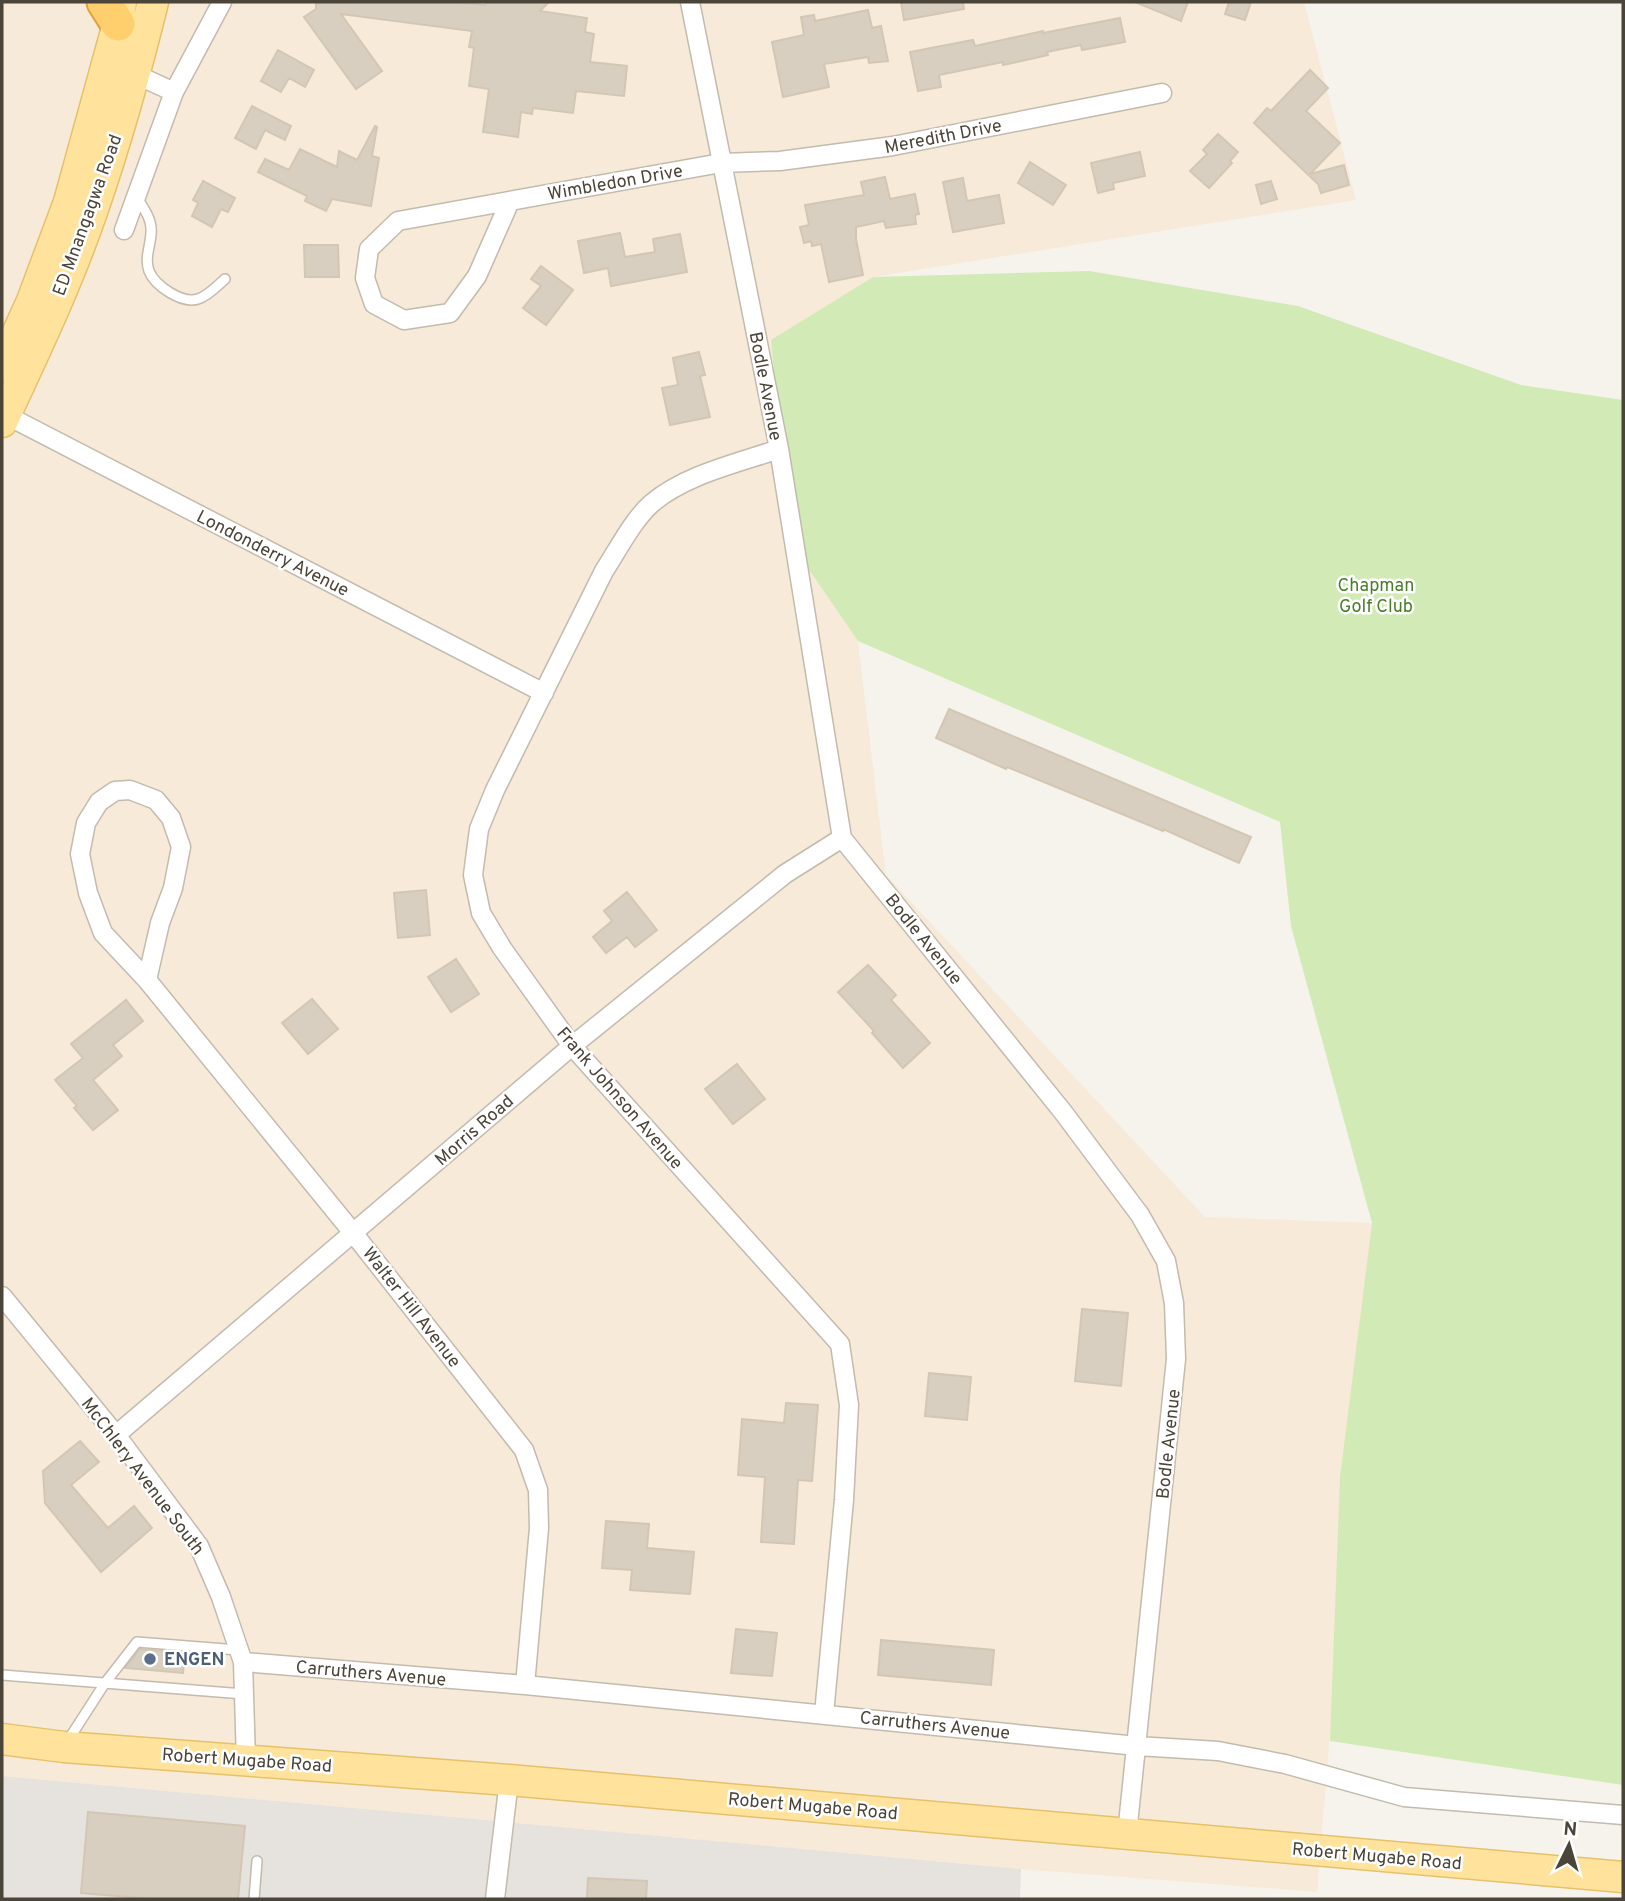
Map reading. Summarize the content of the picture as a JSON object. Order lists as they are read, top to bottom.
{
  "streets": {
    "main road": ["ED Mnangagwa Road", "Robert Mugabe Road"],
    "street": [
      "Meredith Drive",
      "Wimbledon Drive",
      "Bodle Avenue",
      "Londonderry Avenue",
      "Frank Johnson Avenue",
      "Morris Road",
      "Walter Hill Avenue",
      "McChlery Avenue South",
      "Carruthers Avenue"
    ]
  },
  "crossings": [
    ["Meredith Drive", "Wimbledon Drive"],
    ["Meredith Drive", "Bodle Avenue"],
    ["Wimbledon Drive", "Bodle Avenue"],
    ["ED Mnangagwa Road", "Londonderry Avenue"],
    ["Bodle Avenue", "Frank Johnson Avenue"],
    ["Bodle Avenue", "Morris Road"],
    ["Bodle Avenue", "Carruthers Avenue"],
    ["Bodle Avenue", "Robert Mugabe Road"],
    ["Londonderry Avenue", "Frank Johnson Avenue"],
    ["Frank Johnson Avenue", "Morris Road"],
    ["Frank Johnson Avenue", "Carruthers Avenue"],
    ["Morris Road", "Walter Hill Avenue"],
    ["Morris Road", "McChlery Avenue South"],
    ["Walter Hill Avenue", "Carruthers Avenue"],
    ["McChlery Avenue South", "Carruthers Avenue"],
    ["McChlery Avenue South", "Robert Mugabe Road"]
  ],
  "parks": ["Chapman Golf Club"],
  "places": ["ENGEN"],
  "north": "top"
}
